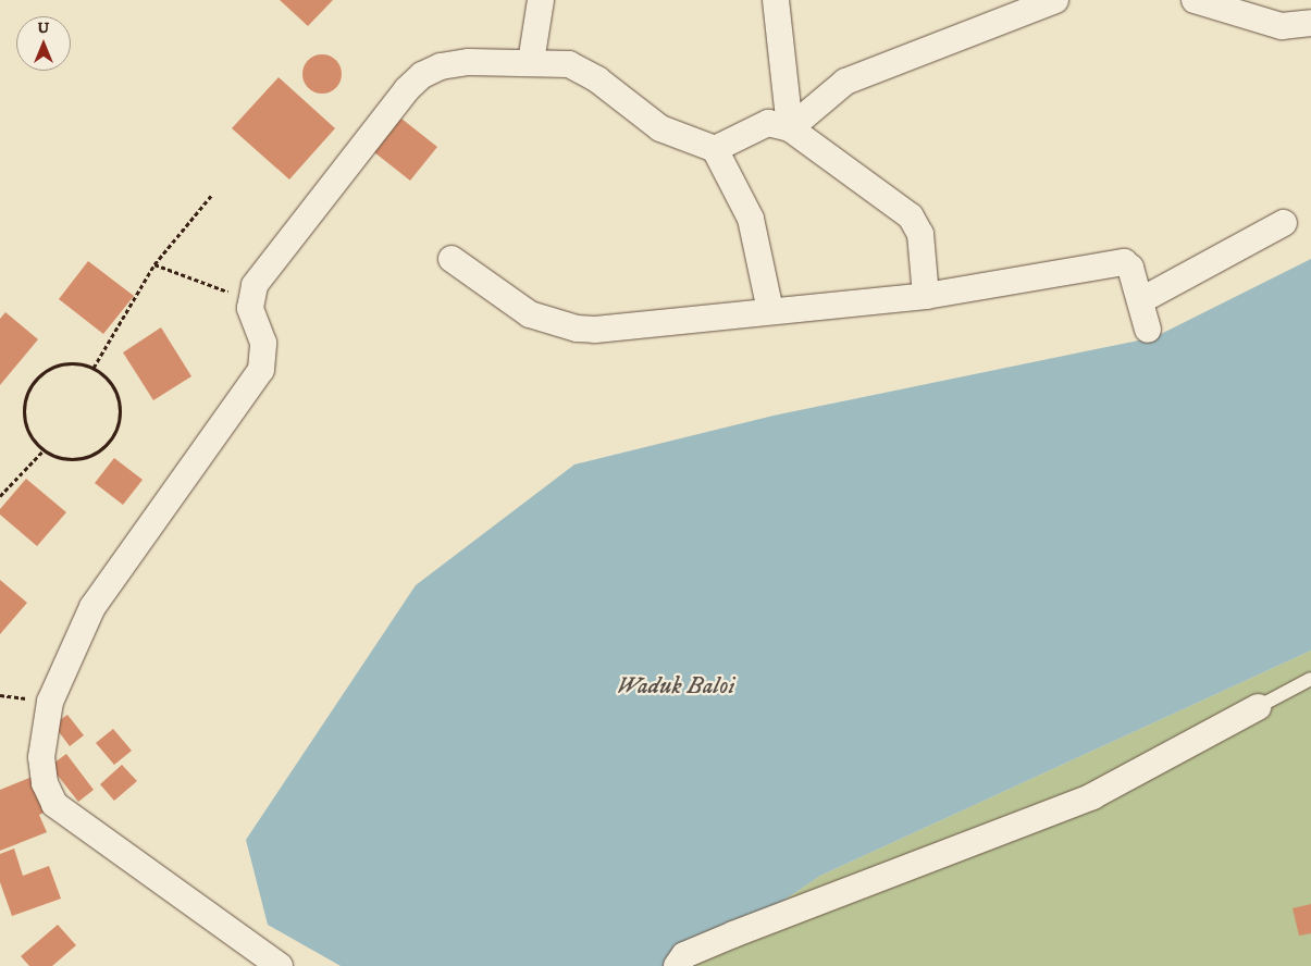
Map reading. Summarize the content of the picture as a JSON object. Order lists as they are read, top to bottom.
{
  "water": ["Waduk Baloi"],
  "north": "top"
}
